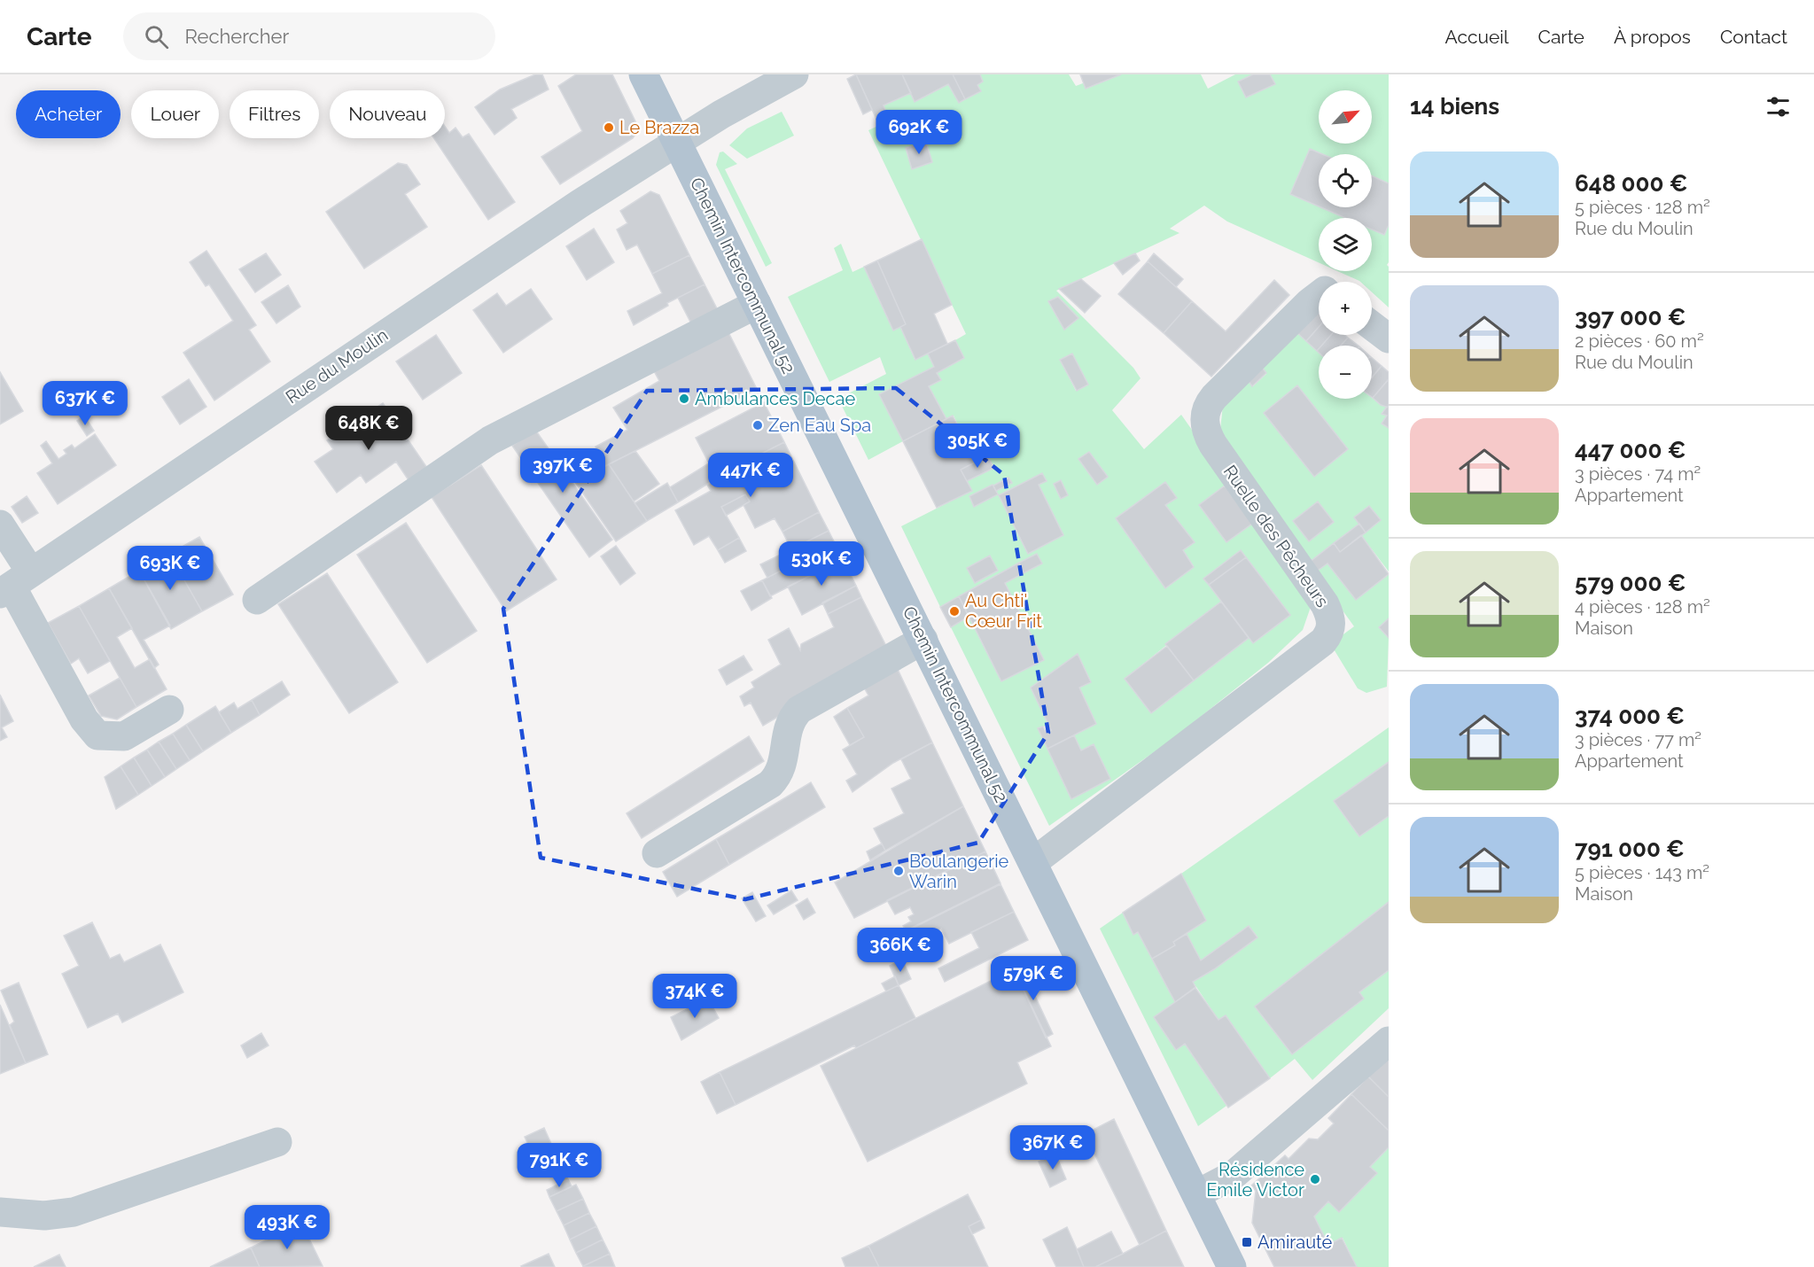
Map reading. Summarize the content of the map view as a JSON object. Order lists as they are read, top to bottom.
{
  "streets": {
    "main road": ["Chemin Intercommunal 52"],
    "street": ["Rue du Moulin", "Ruelle des Pêcheurs"]
  },
  "crossings": [
    ["Chemin Intercommunal 52", "Rue du Moulin"],
    ["Chemin Intercommunal 52", "Ruelle des Pêcheurs"]
  ],
  "places": {
    "other": [
      "Le Brazza",
      "Ambulances Decae",
      "Zen Eau Spa",
      "Au Chti' Cœur Frit",
      "Boulangerie Warin",
      "Résidence Emile Victor"
    ],
    "transit": ["Amirauté"]
  },
  "north": "top right",
  "page": {
    "header": "Carte",
    "search": "Rechercher",
    "nav": [
      "Accueil",
      "Carte",
      "À propos",
      "Contact"
    ],
    "heading": "14 biens",
    "map_buttons": ["+", "−"],
    "chip": [
      "Acheter",
      "Louer",
      "Filtres",
      "Nouveau"
    ],
    "price": [
      "692K €",
      "637K €",
      "648K €",
      "305K €",
      "397K €",
      "447K €",
      "530K €",
      "693K €",
      "366K €",
      "579K €",
      "374K €",
      "367K €",
      "791K €",
      "493K €"
    ],
    "list": [
      {
        "name": "648 000 €",
        "note": "5 pièces · 128 m² · Rue du Moulin"
      },
      {
        "name": "397 000 €",
        "note": "2 pièces · 60 m² · Rue du Moulin"
      },
      {
        "name": "447 000 €",
        "note": "3 pièces · 74 m² · Appartement"
      },
      {
        "name": "579 000 €",
        "note": "4 pièces · 128 m² · Maison"
      },
      {
        "name": "374 000 €",
        "note": "3 pièces · 77 m² · Appartement"
      },
      {
        "name": "791 000 €",
        "note": "5 pièces · 143 m² · Maison"
      }
    ]
  }
}
